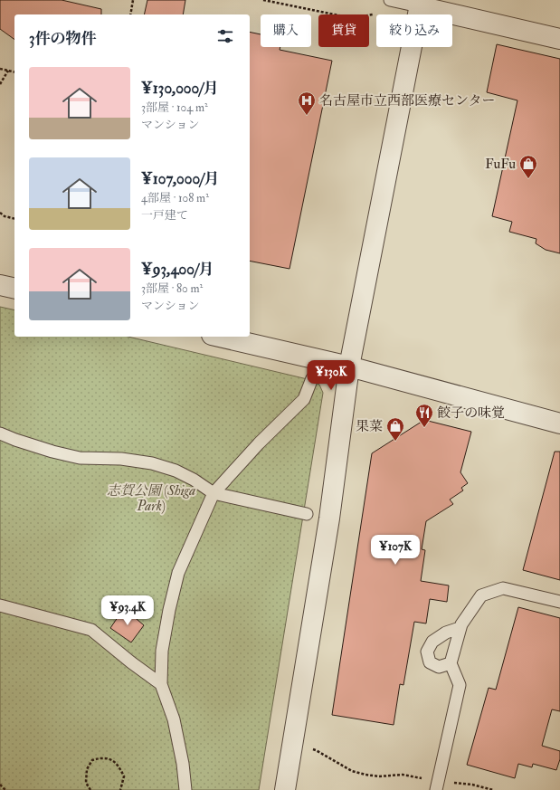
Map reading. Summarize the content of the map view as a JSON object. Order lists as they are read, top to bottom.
{
  "parks": ["志賀公園 (Shiga Park)"],
  "places": {
    "hospital": ["名古屋市立西部医療センター"],
    "shop": ["FuFu", "果菜"],
    "restaurant": ["餃子の味覚"]
  },
  "page": {
    "chip": ["購入", "賃貸", "絞り込み"],
    "heading": "3件の物件",
    "list": [
      {
        "name": "¥130,000/月",
        "note": "3部屋 · 104 m² · マンション"
      },
      {
        "name": "¥107,000/月",
        "note": "4部屋 · 108 m² · 一戸建て"
      },
      {
        "name": "¥93,400/月",
        "note": "3部屋 · 80 m² · マンション"
      }
    ],
    "price": ["¥130K", "¥107K", "¥93.4K"]
  }
}
